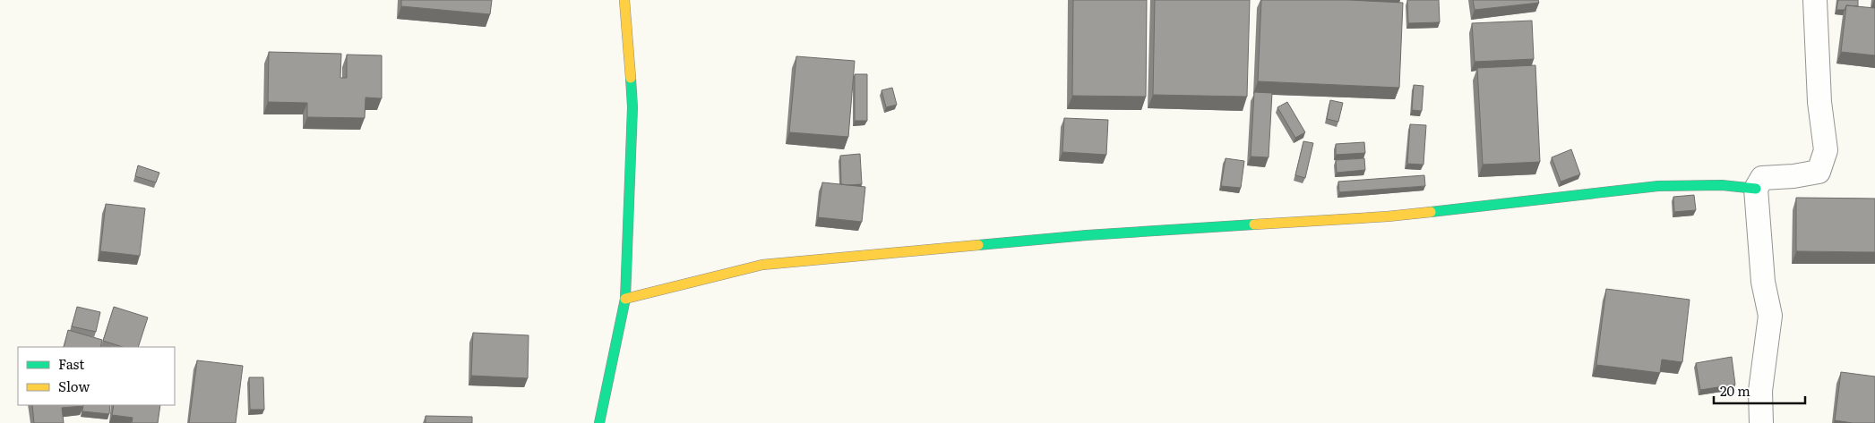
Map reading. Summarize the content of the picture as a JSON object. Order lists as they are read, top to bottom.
{
  "legend": ["Fast", "Slow"],
  "scale_bar": "20 m"
}
